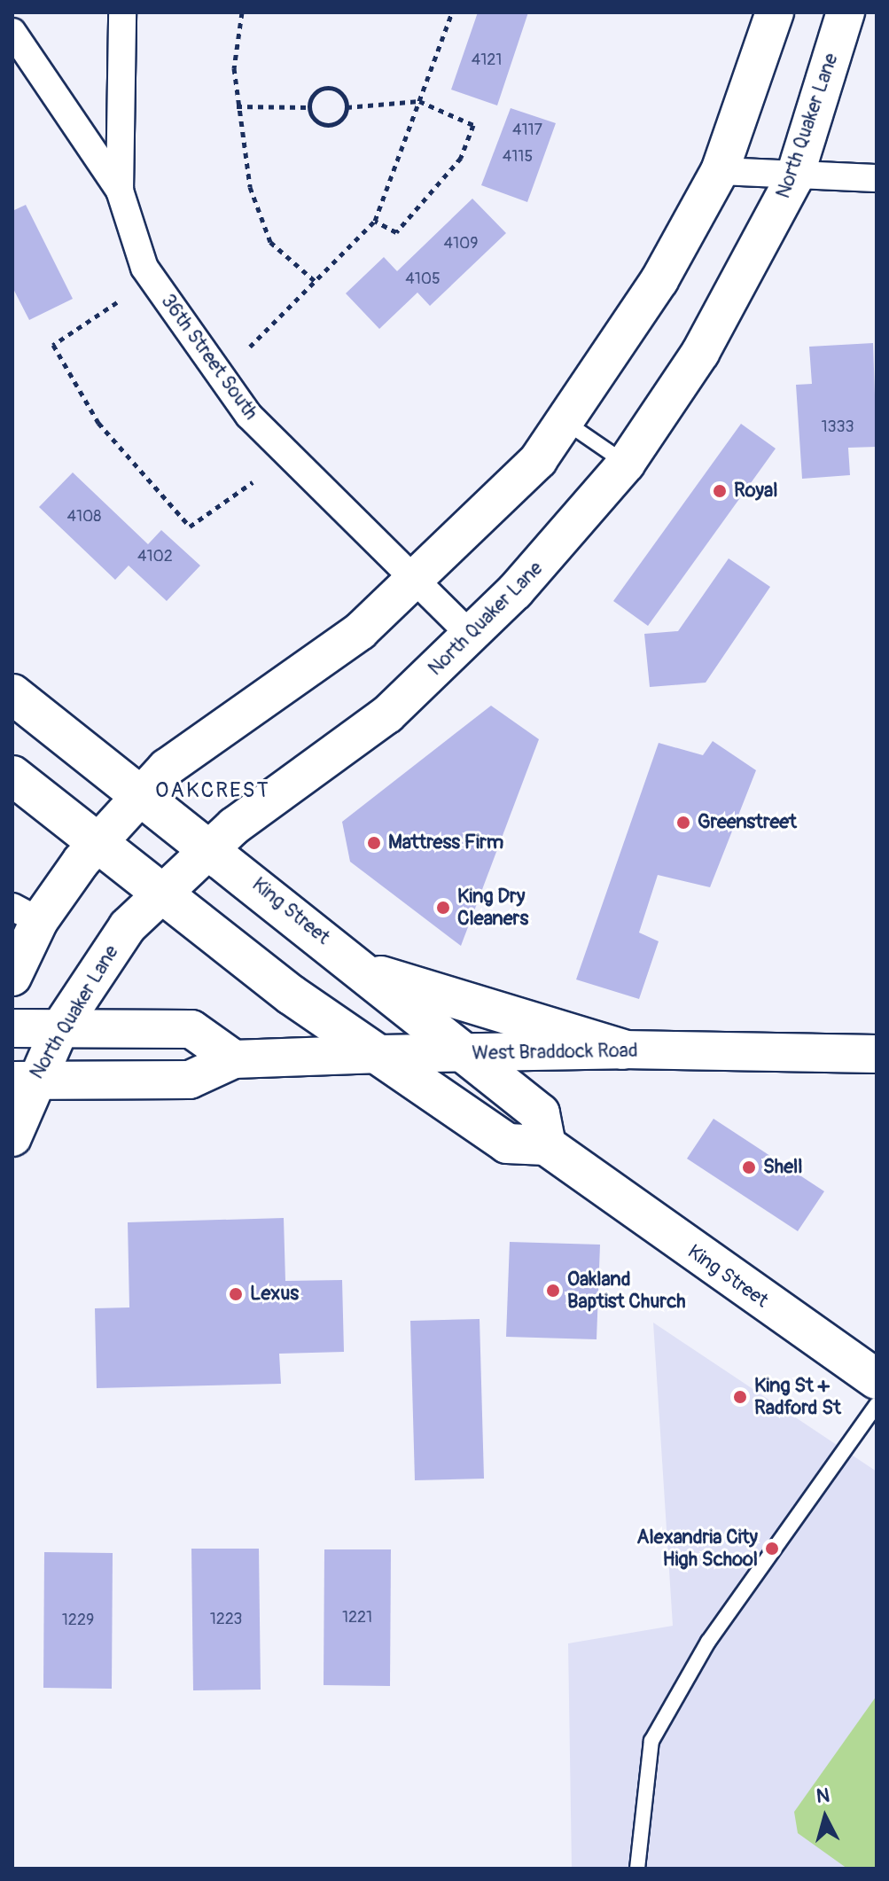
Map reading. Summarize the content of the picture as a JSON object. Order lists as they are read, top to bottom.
{
  "streets": {
    "main road": ["North Quaker Lane", "King Street", "West Braddock Road"],
    "street": ["36th Street South"]
  },
  "crossings": [
    ["North Quaker Lane", "36th Street South"],
    ["North Quaker Lane", "King Street"],
    ["North Quaker Lane", "West Braddock Road"],
    ["King Street", "West Braddock Road"]
  ],
  "districts": ["OAKCREST"],
  "places": [
    "Royal",
    "Greenstreet",
    "Mattress Firm",
    "King Dry Cleaners",
    "Shell",
    "Oakland Baptist Church",
    "Lexus",
    "King St + Radford St",
    "Alexandria City High School"
  ],
  "house_numbers": [
    "4121",
    "4117",
    "4115",
    "4109",
    "4105",
    "1333",
    "4108",
    "4102",
    "1221",
    "1223",
    "1229"
  ],
  "north": "top"
}
